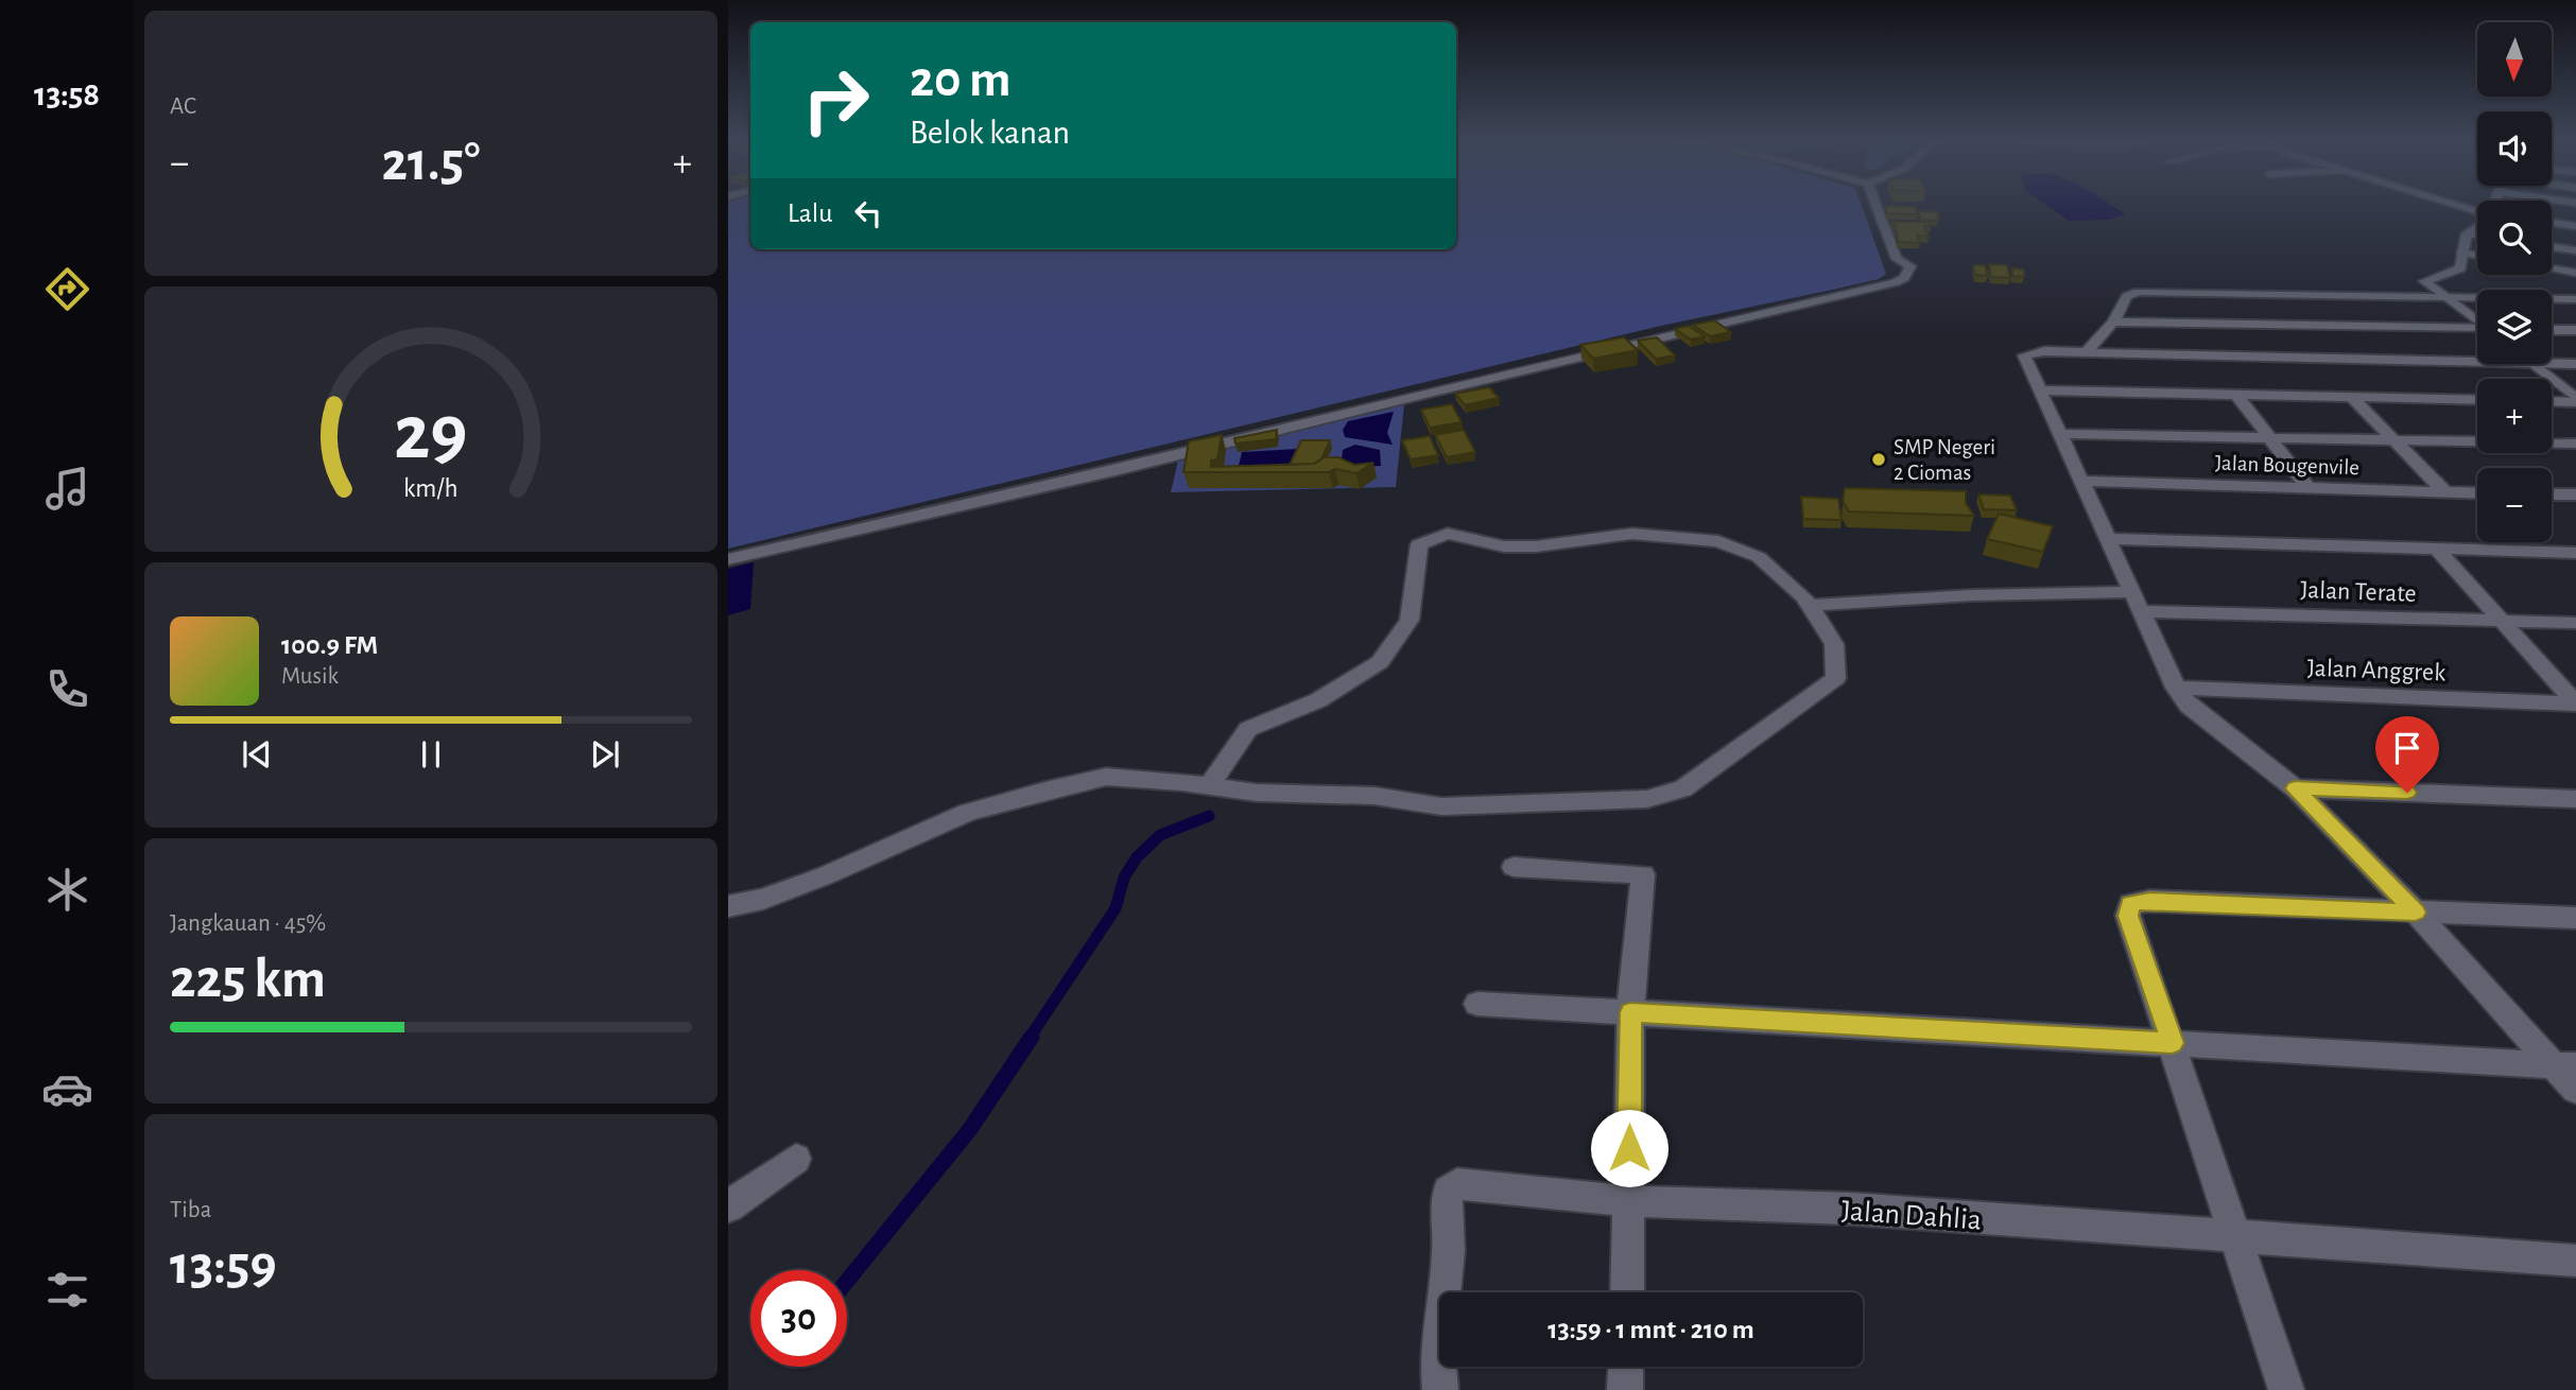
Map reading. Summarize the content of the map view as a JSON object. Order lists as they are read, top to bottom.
{
  "streets": {
    "street": [
      "Jalan Bougenvile",
      "Jalan Terate",
      "Jalan Anggrek",
      "Jalan Dahlia"
    ]
  },
  "places": ["SMP Negeri 2 Ciomas"],
  "north": "bottom",
  "page": {
    "tabs": "13:58",
    "tile": [
      "AC",
      ["Jangkauan · 45%", "225 km"],
      ["Tiba", "13:59"]
    ],
    "map_buttons": ["+", "−"],
    "turn": ["20 m", "Belok kanan"],
    "heat": ["−", "21.5°", "+"],
    "then": "Lalu",
    "song": ["100.9 FM", "Musik"],
    "limit": "30",
    "trip": "13:59 · 1 mnt · 210 m",
    "gauge": ["29", "km/h"]
  }
}
